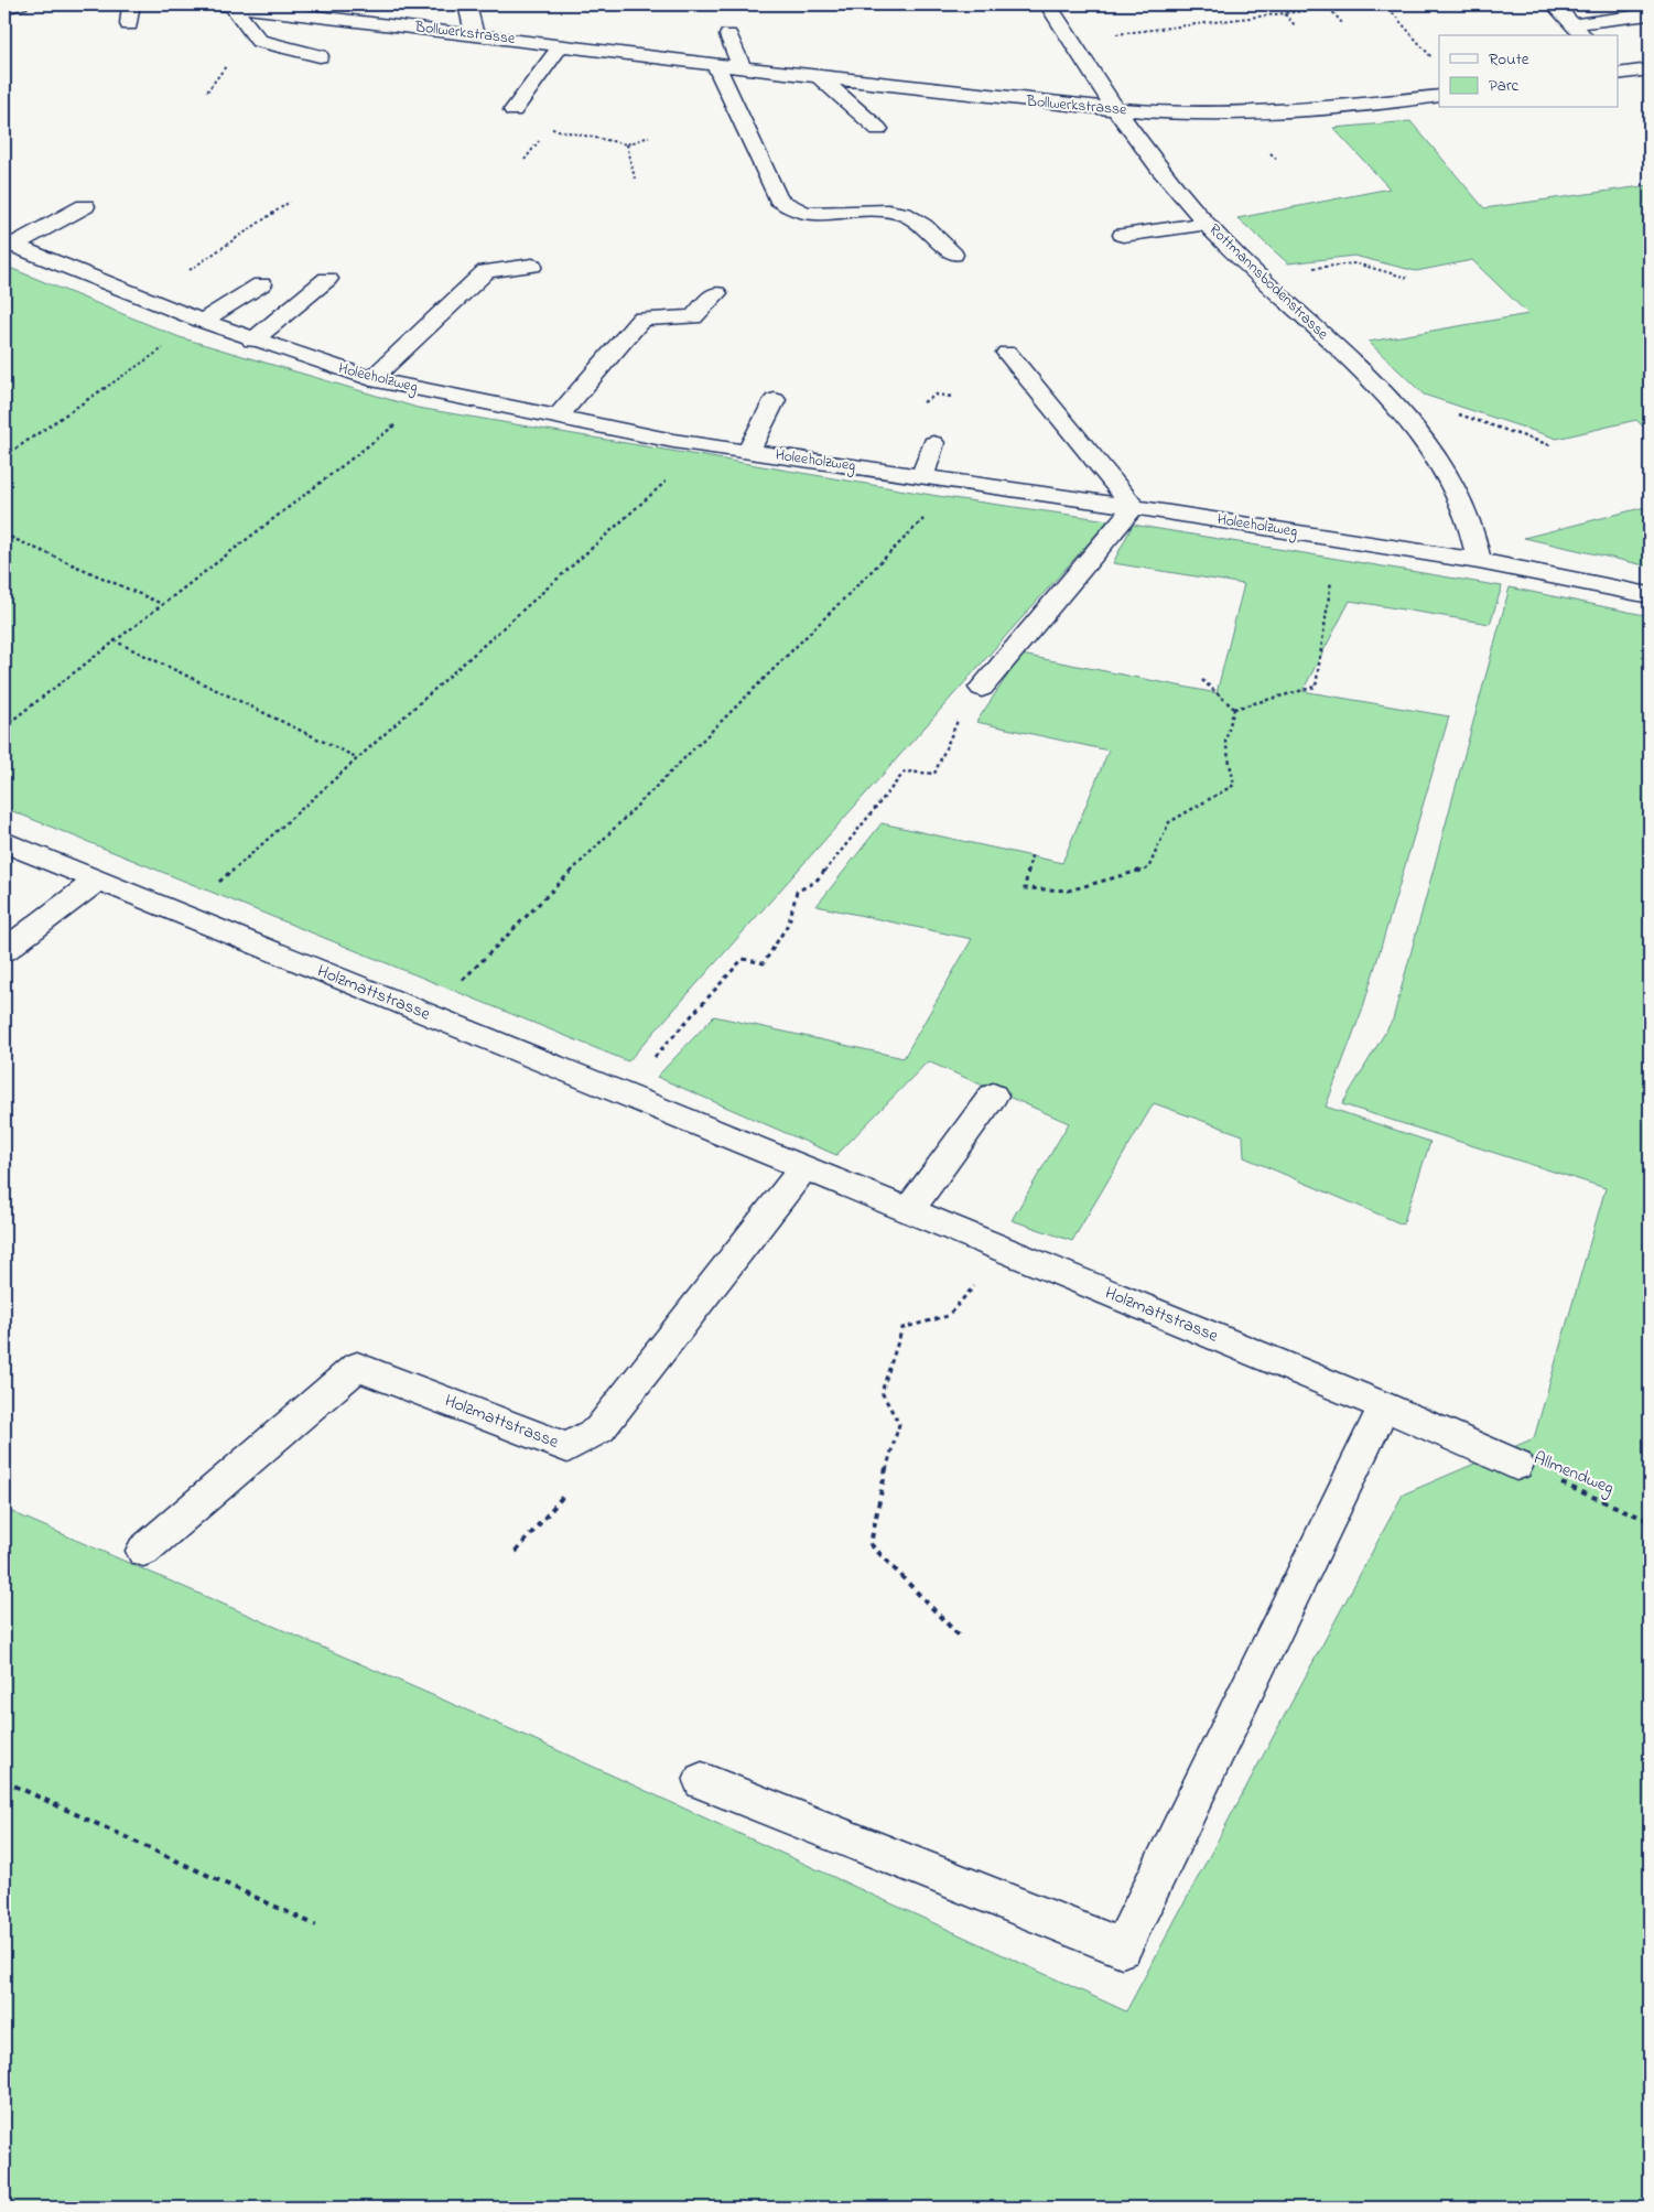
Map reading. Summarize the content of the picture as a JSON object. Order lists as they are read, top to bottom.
{
  "streets": {
    "street": [
      "Bollwerkstrasse",
      "Rottmannsbodenstrasse",
      "Holeeholzweg",
      "Holzmattstrasse"
    ],
    "path": ["Allmendweg"]
  },
  "crossings": [
    ["Bollwerkstrasse", "Rottmannsbodenstrasse"],
    ["Rottmannsbodenstrasse", "Holeeholzweg"],
    ["Holzmattstrasse", "Allmendweg"]
  ],
  "legend": ["Route", "Parc"]
}
